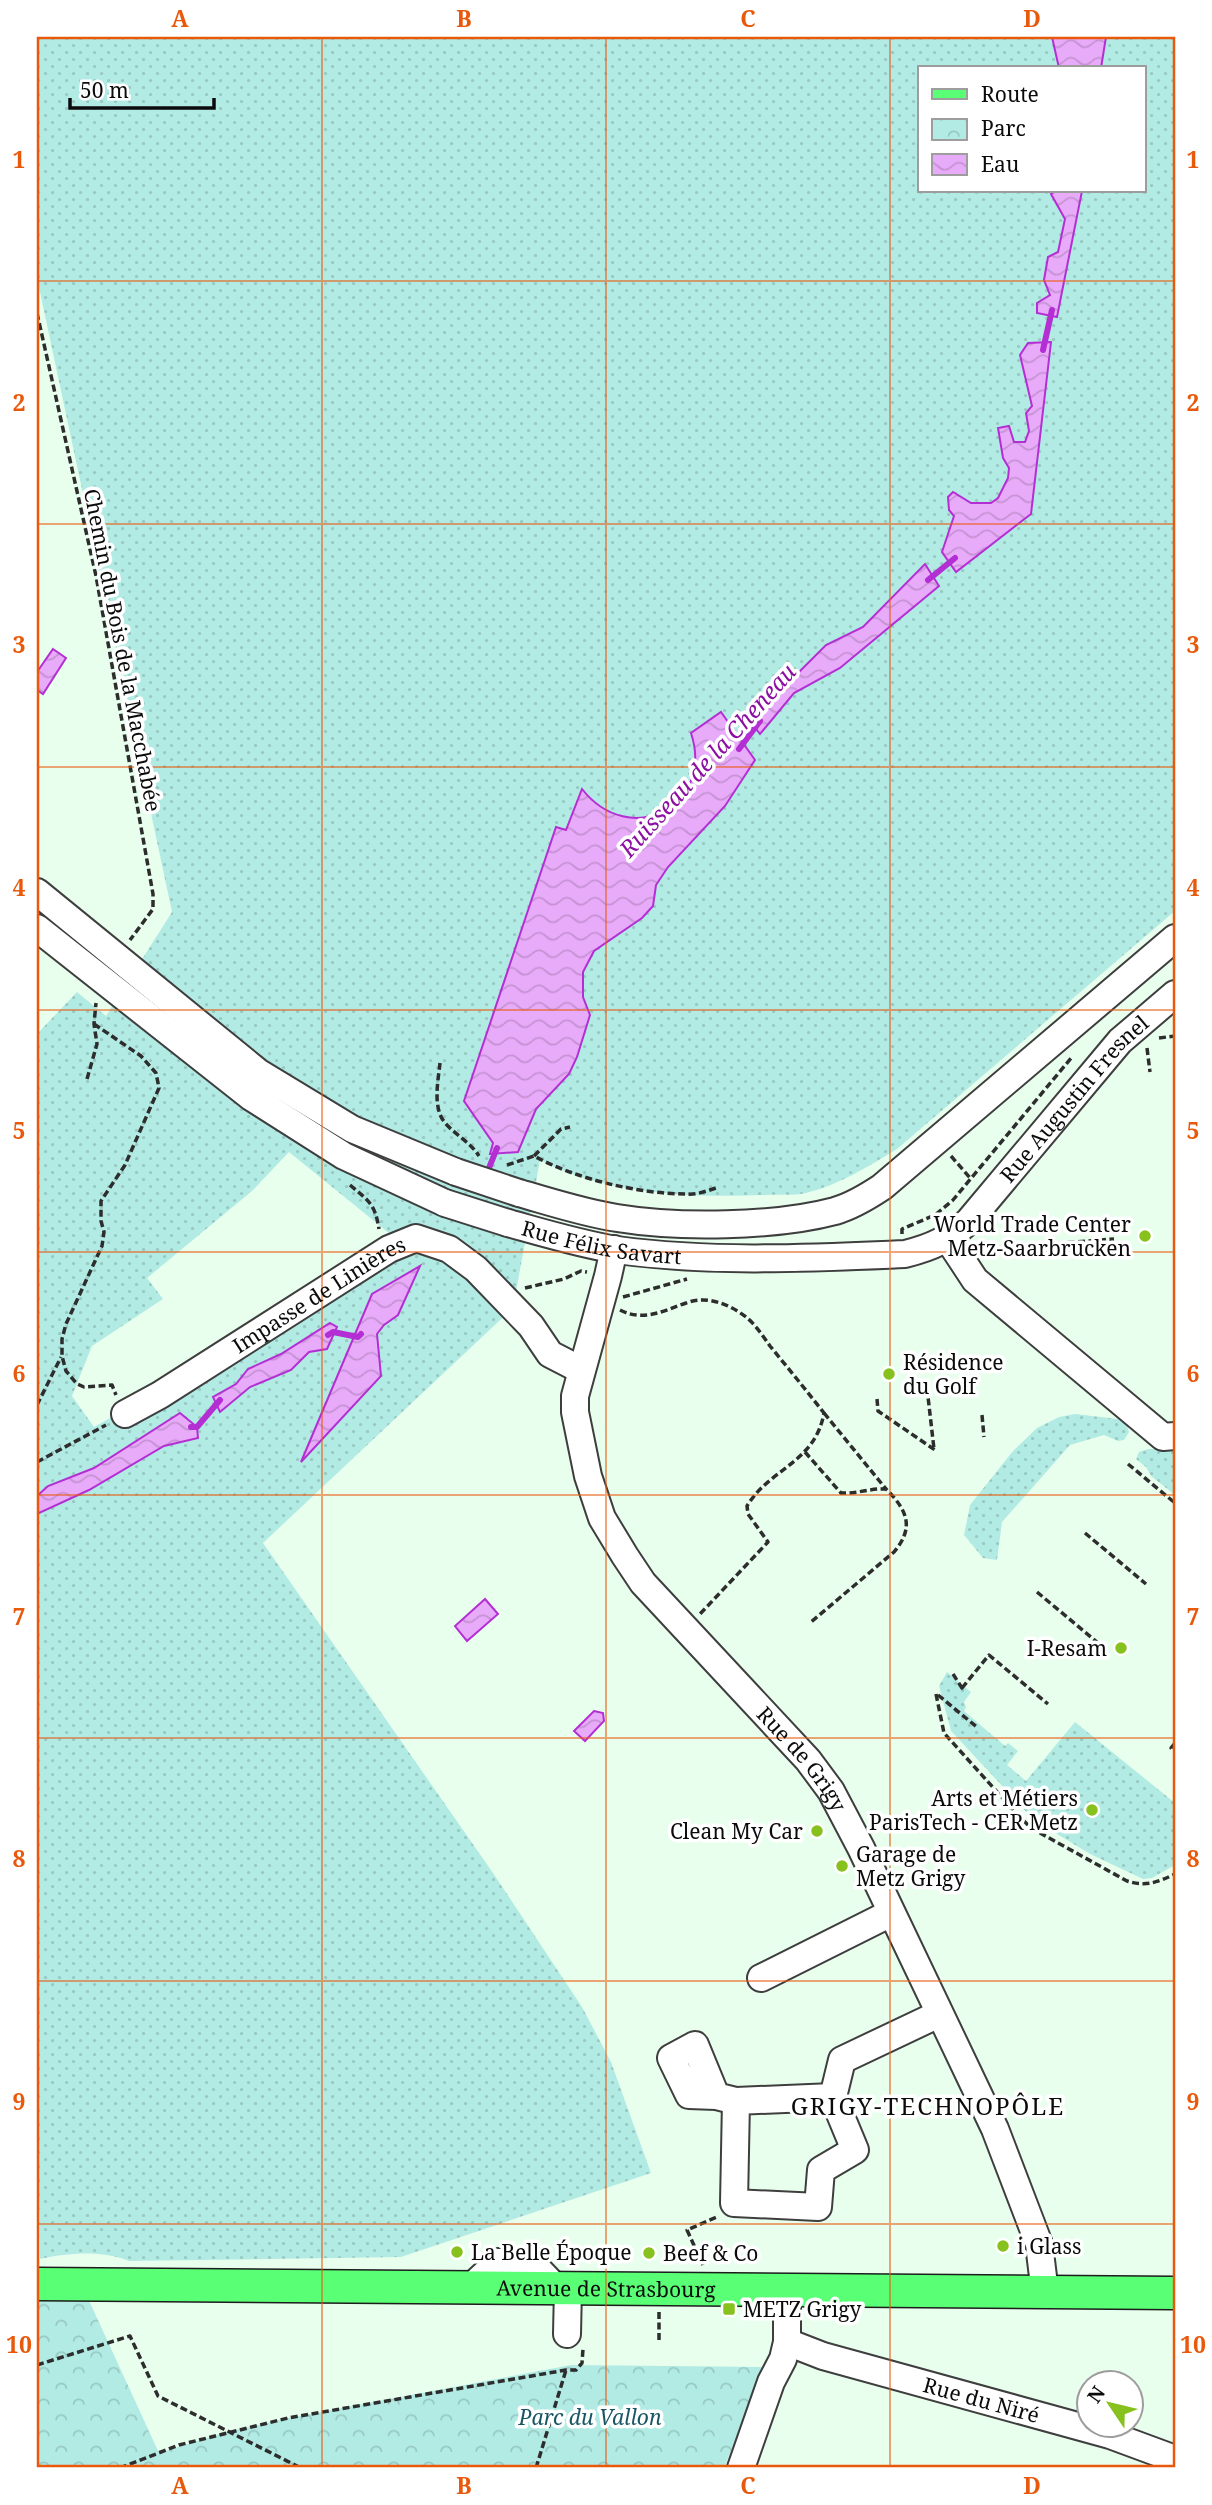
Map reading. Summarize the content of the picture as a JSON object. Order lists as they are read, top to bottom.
{
  "streets": {
    "main road": ["Avenue de Strasbourg"],
    "street": [
      "Rue Augustin Fresnel",
      "Rue Félix Savart",
      "Impasse de Linières",
      "Rue de Grigy",
      "Rue du Niré"
    ],
    "path": ["Chemin du Bois de la Macchabée"]
  },
  "crossings": [
    ["Rue Augustin Fresnel", "Rue Félix Savart"],
    ["Rue Félix Savart", "Rue de Grigy"],
    ["Impasse de Linières", "Rue de Grigy"],
    ["Rue de Grigy", "Avenue de Strasbourg"]
  ],
  "districts": ["GRIGY-TECHNOPÔLE"],
  "water": ["Ruisseau de la Cheneau"],
  "parks": ["Parc du Vallon"],
  "places": {
    "other": [
      "World Trade Center Metz-Saarbrucken",
      "Résidence du Golf",
      "I-Resam",
      "Arts et Métiers ParisTech - CER Metz",
      "Clean My Car",
      "Garage de Metz Grigy",
      "i Glass",
      "La Belle Époque",
      "Beef & Co"
    ],
    "transit": ["METZ Grigy"]
  },
  "legend": ["Route", "Parc", "Eau"],
  "scale_bar": "50 m",
  "north": "top left",
  "grid": {
    "columns": [
      "A",
      "B",
      "C",
      "D"
    ],
    "rows": [
      "1",
      "2",
      "3",
      "4",
      "5",
      "6",
      "7",
      "8",
      "9",
      "10"
    ]
  }
}
